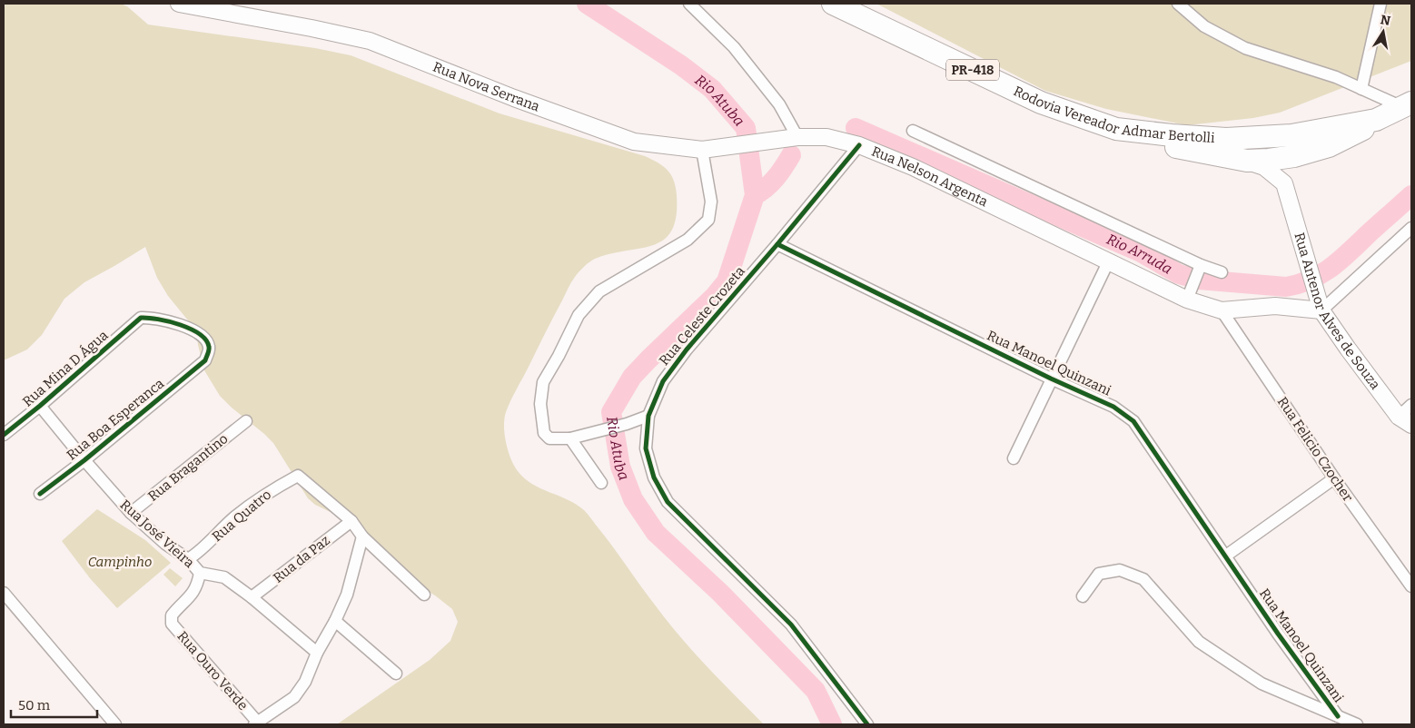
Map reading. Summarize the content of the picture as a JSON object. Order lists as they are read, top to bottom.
{
  "streets": {
    "highway": ["PR-418", "Rodovia Vereador Admar Bertolli"],
    "main road": ["Rua Nova Serrana", "Rua Nelson Argenta", "Rua Antenor Alves de Souza"],
    "street": [
      "Rua Celeste Crozeta",
      "Rua Manoel Quinzani",
      "Rua Mina D Água",
      "Rua Boa Esperanca",
      "Rua Felicio Czocher",
      "Rua Bragantino",
      "Rua Quatro",
      "Rua José Vieira",
      "Rua da Paz",
      "Rua Ouro Verde"
    ]
  },
  "crossings": [
    ["Rua Nova Serrana", "Rua Nelson Argenta"],
    ["Rua Nelson Argenta", "Rua Antenor Alves de Souza"],
    ["Rua Nelson Argenta", "Rua Celeste Crozeta"],
    ["Rua Nelson Argenta", "Rua Felicio Czocher"],
    ["Rua Celeste Crozeta", "Rua Manoel Quinzani"],
    ["Rua Mina D Água", "Rua Boa Esperanca"],
    ["Rua Mina D Água", "Rua José Vieira"],
    ["Rua Boa Esperanca", "Rua José Vieira"],
    ["Rua Bragantino", "Rua José Vieira"],
    ["Rua Quatro", "Rua José Vieira"],
    ["Rua Quatro", "Rua da Paz"],
    ["Rua José Vieira", "Rua da Paz"],
    ["Rua José Vieira", "Rua Ouro Verde"]
  ],
  "water": ["Rio Atuba", "Rio Arruda"],
  "parks": ["Campinho"],
  "scale_bar": "50 m",
  "north": "top"
}
